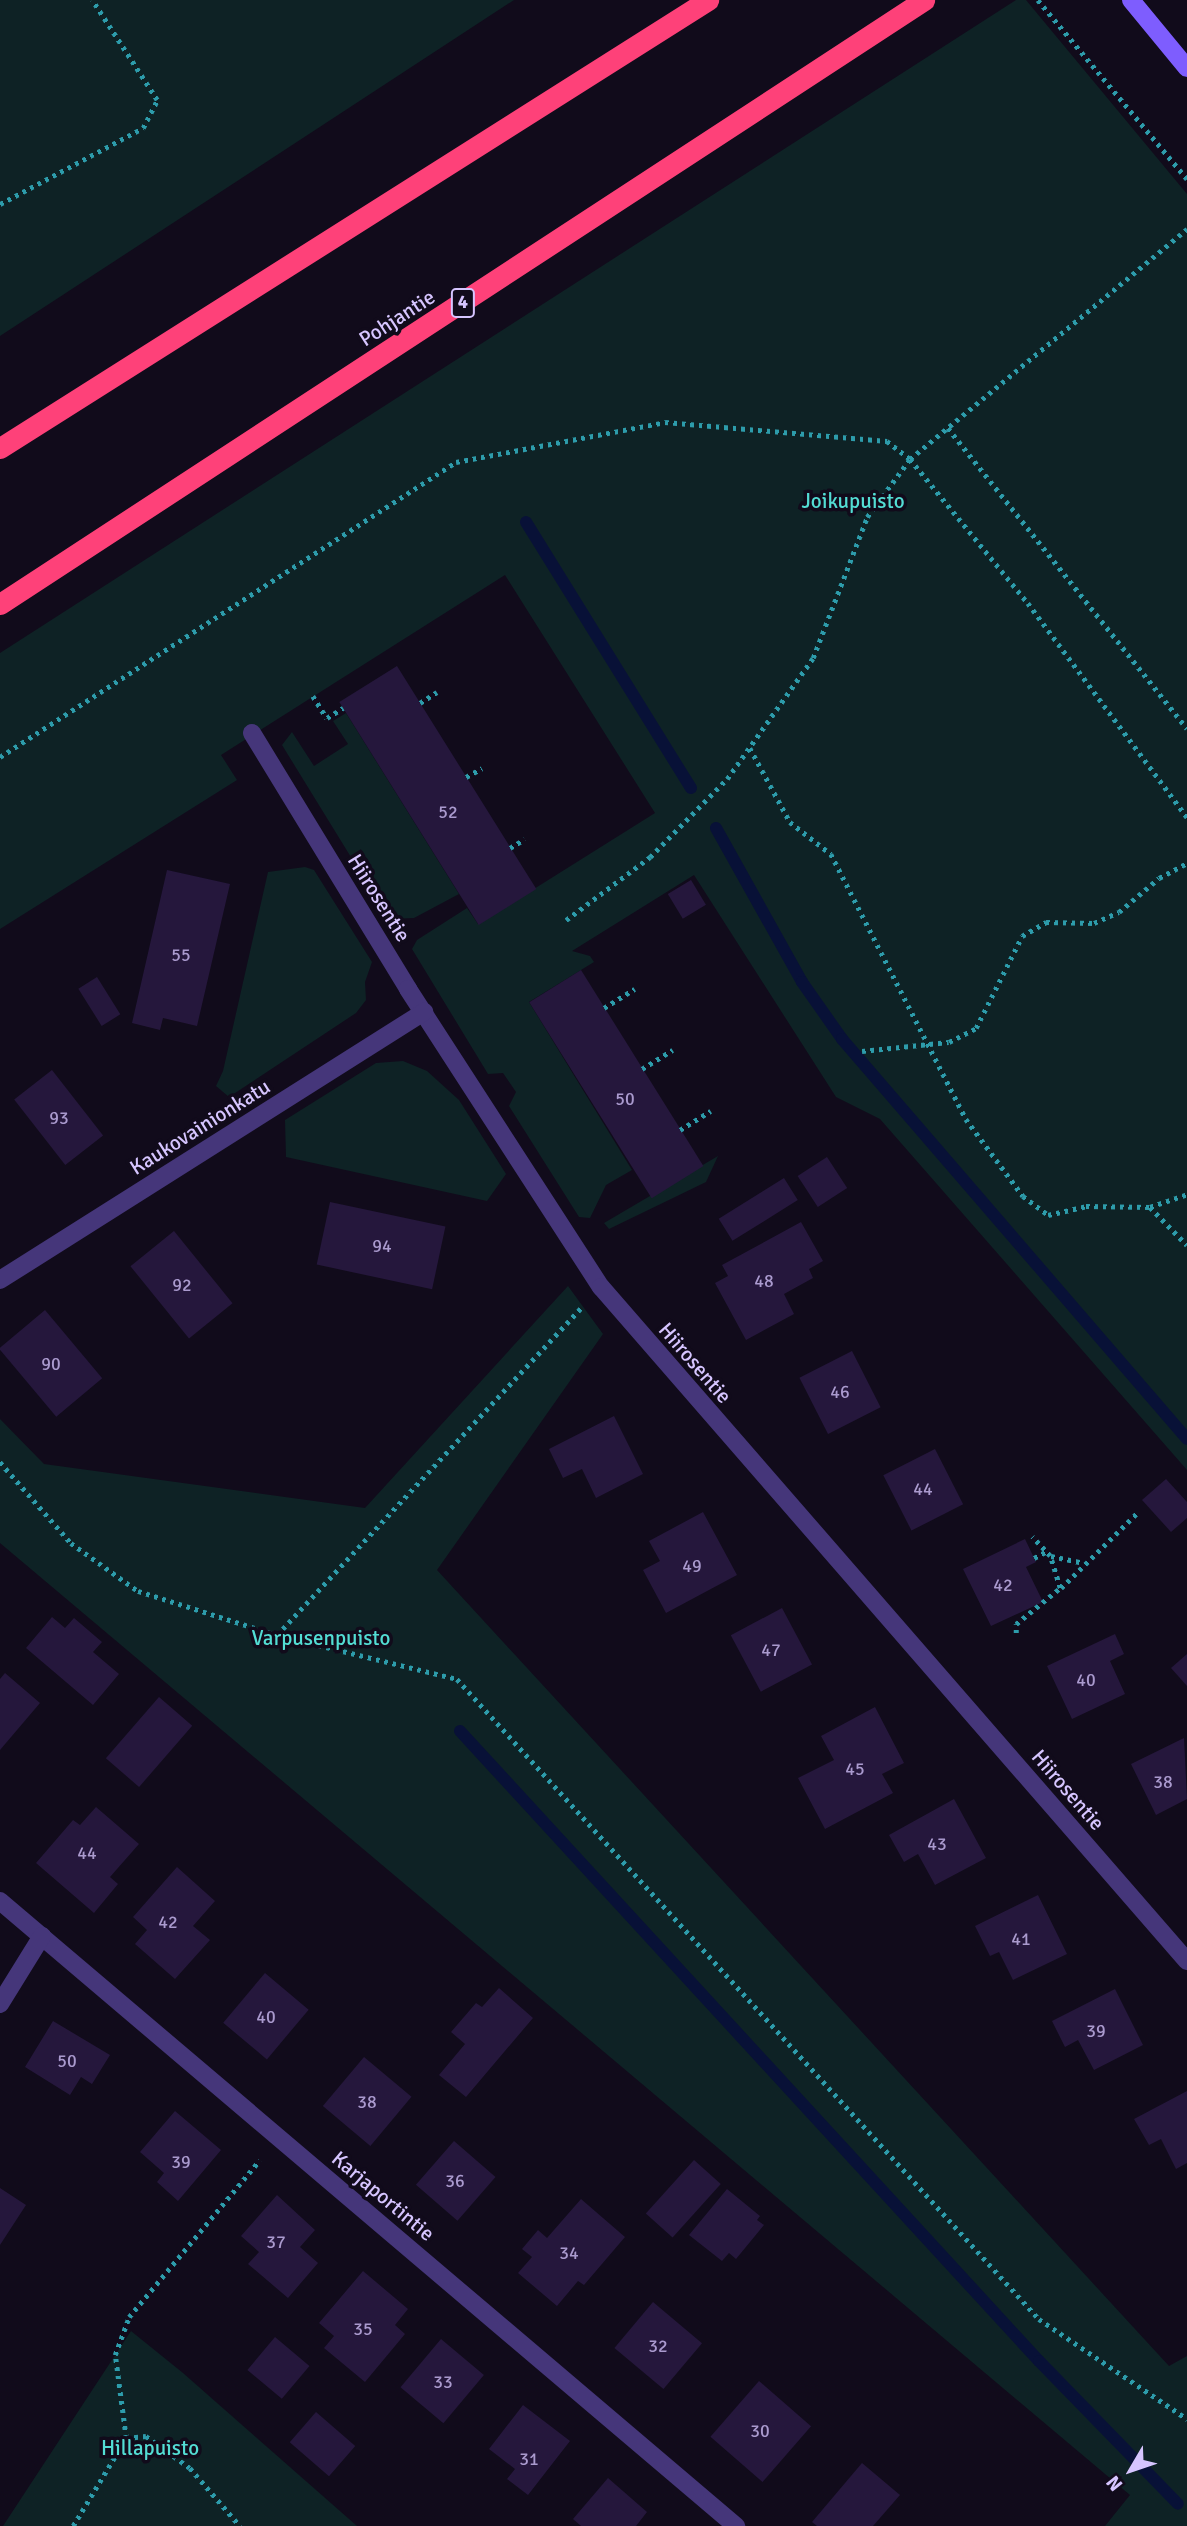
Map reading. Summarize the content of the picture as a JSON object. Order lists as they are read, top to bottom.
{
  "streets": {
    "highway": ["4", "Pohjantie"],
    "street": ["Hiirosentie", "Kaukovainionkatu", "Karjaportintie"]
  },
  "crossings": [
    ["Hiirosentie", "Kaukovainionkatu"]
  ],
  "parks": ["Joikupuisto", "Varpusenpuisto", "Hillapuisto"],
  "house_numbers": [
    "52",
    "55",
    "50",
    "93",
    "94",
    "48",
    "92",
    "90",
    "46",
    "44",
    "49",
    "42",
    "47",
    "40",
    "45",
    "38",
    "43",
    "44",
    "42",
    "41",
    "40",
    "39",
    "50",
    "38",
    "39",
    "36",
    "37",
    "34",
    "35",
    "32",
    "33",
    "30",
    "31"
  ],
  "north": "bottom left"
}
